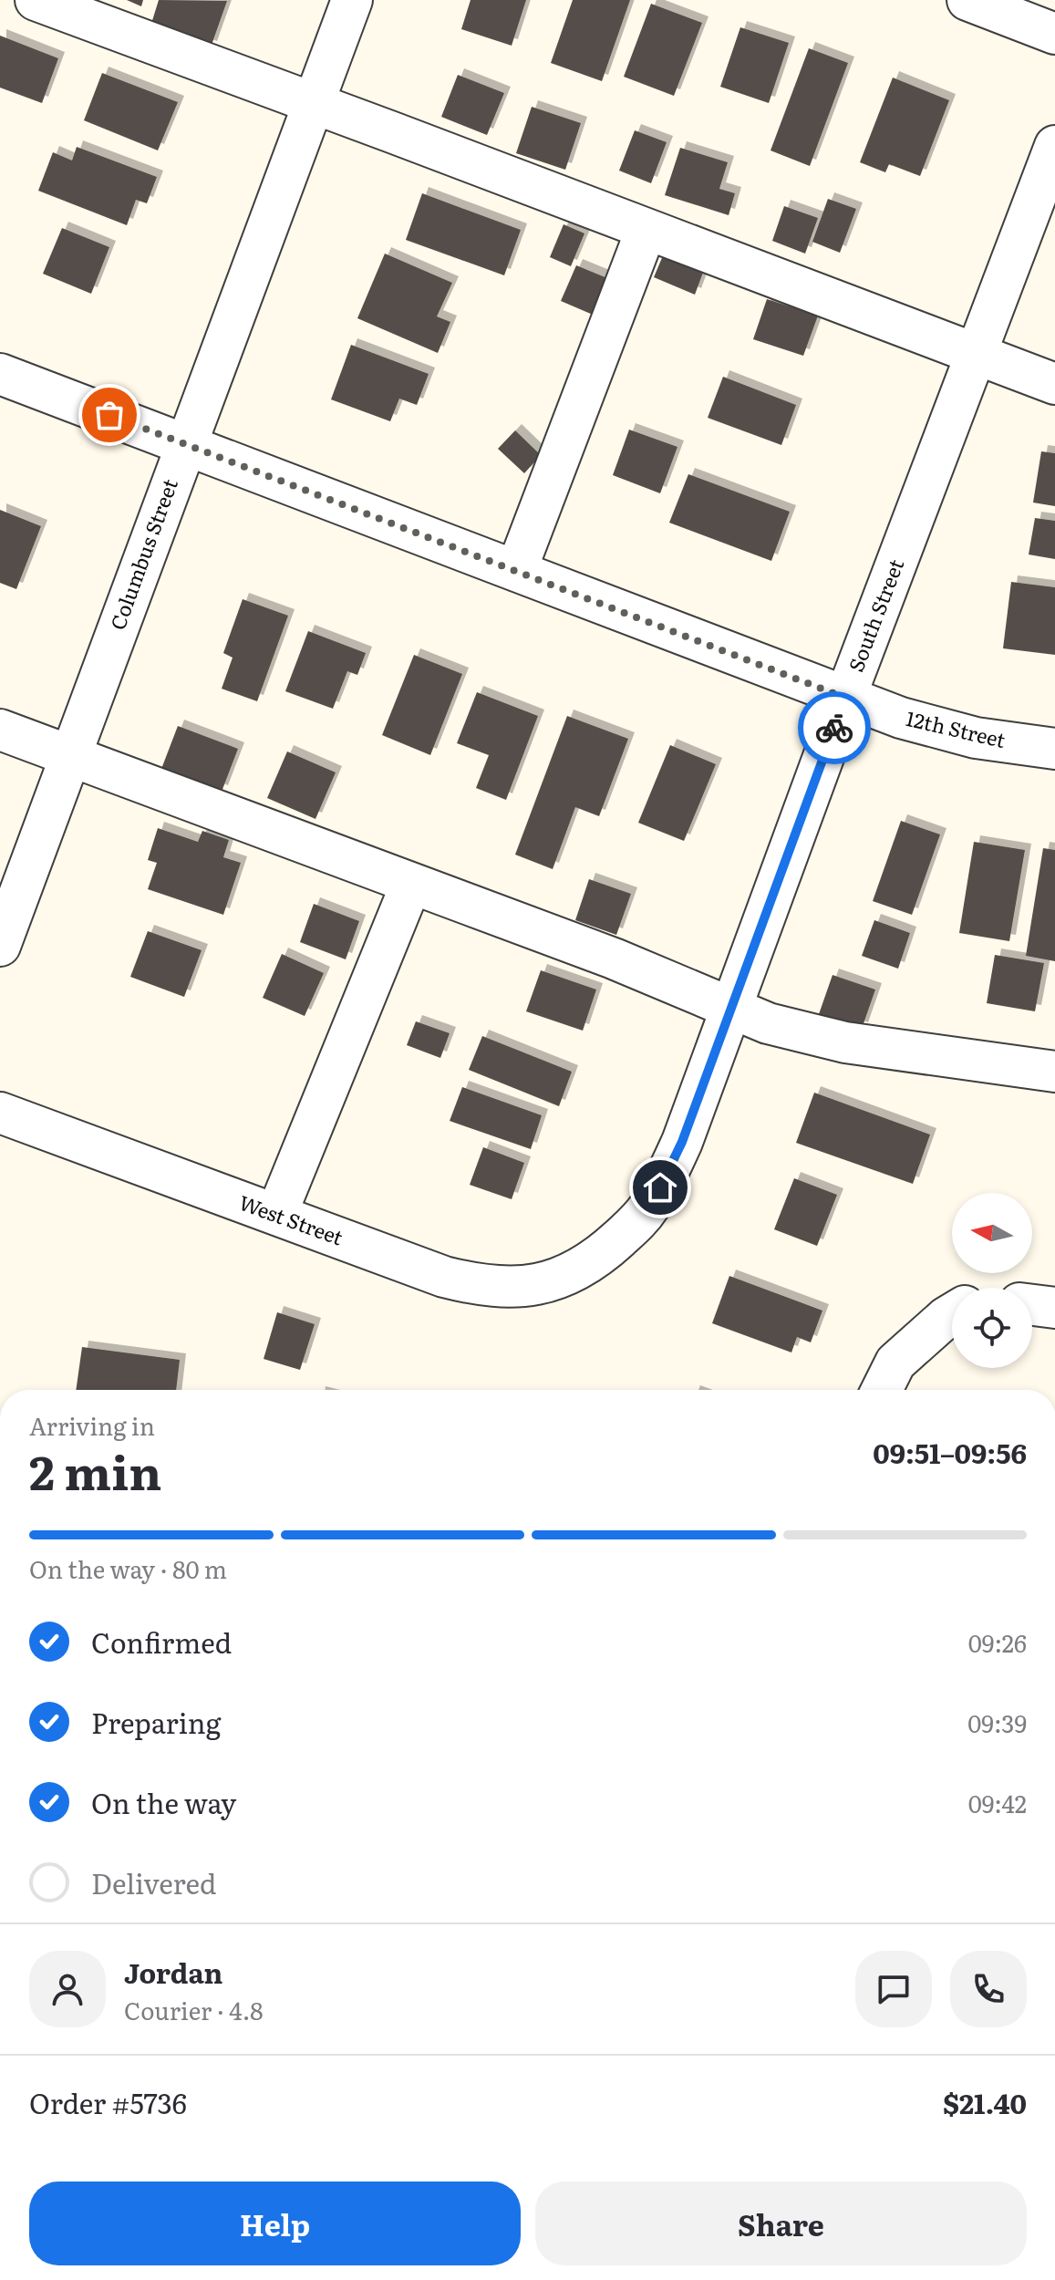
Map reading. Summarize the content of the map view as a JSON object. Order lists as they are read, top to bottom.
{
  "streets": {
    "street": [
      "Columbus Street",
      "South Street",
      "12th Street",
      "West Street"
    ]
  },
  "crossings": [
    ["Columbus Street", "12th Street"],
    ["South Street", "12th Street"],
    ["South Street", "West Street"]
  ],
  "north": "left",
  "page": {
    "heading": ["2 min", "Arriving in", "09:51–09:56"],
    "panel": [
      "Jordan",
      "Courier · 4.8",
      "Order #5736",
      "$21.40"
    ],
    "bar": "On the way · 80 m",
    "list": [
      ["Confirmed", "09:26"],
      ["Preparing", "09:39"],
      ["On the way", "09:42"],
      "Delivered"
    ],
    "buttons": ["Help", "Share"]
  }
}
